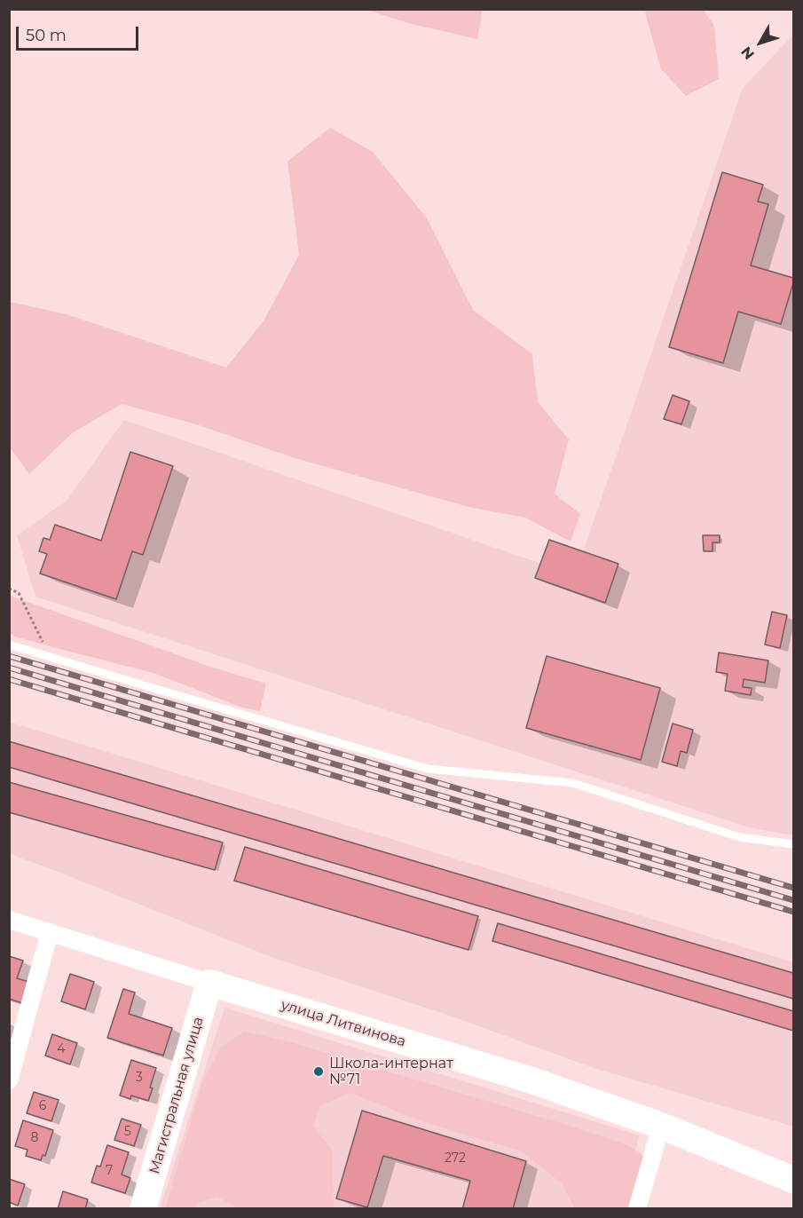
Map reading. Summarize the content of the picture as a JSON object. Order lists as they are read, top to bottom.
{
  "streets": {
    "main road": ["улица Литвинова", "Магистральная улица"]
  },
  "crossings": [
    ["улица Литвинова", "Магистральная улица"]
  ],
  "places": ["Школа-интернат №71"],
  "house_numbers": [
    "4",
    "3",
    "6",
    "5",
    "8",
    "272",
    "7"
  ],
  "scale_bar": "50 m",
  "north": "bottom left"
}
